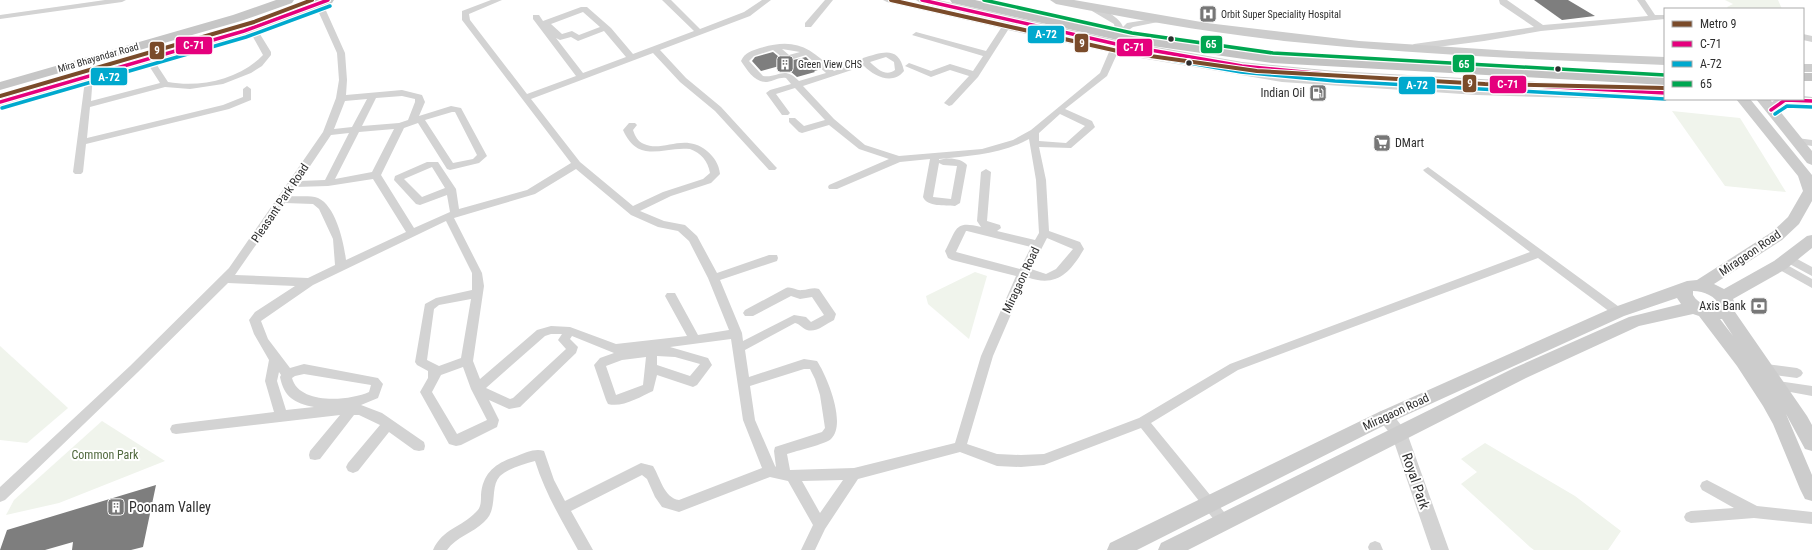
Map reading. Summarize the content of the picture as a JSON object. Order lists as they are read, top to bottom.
{
  "streets": {
    "main road": ["Mira Bhayandar Road", "Miragaon Road"],
    "street": ["Pleasant Park Road", "Royal Park"]
  },
  "crossings": [
    ["Mira Bhayandar Road", "Pleasant Park Road"],
    ["Miragaon Road", "Royal Park"]
  ],
  "parks": ["Common Park"],
  "places": {
    "hospital": ["Orbit Super Speciality Hospital"],
    "building": ["Green View CHS", "Poonam Valley"],
    "fuel station": ["Indian Oil"],
    "supermarket": ["DMart"],
    "bank": ["Axis Bank"]
  },
  "lines": [
    "metro line 9",
    "transit line C-71",
    "transit line 65",
    "transit line A-72"
  ],
  "legend": [
    "Metro 9",
    "C-71",
    "A-72",
    "65"
  ]
}
